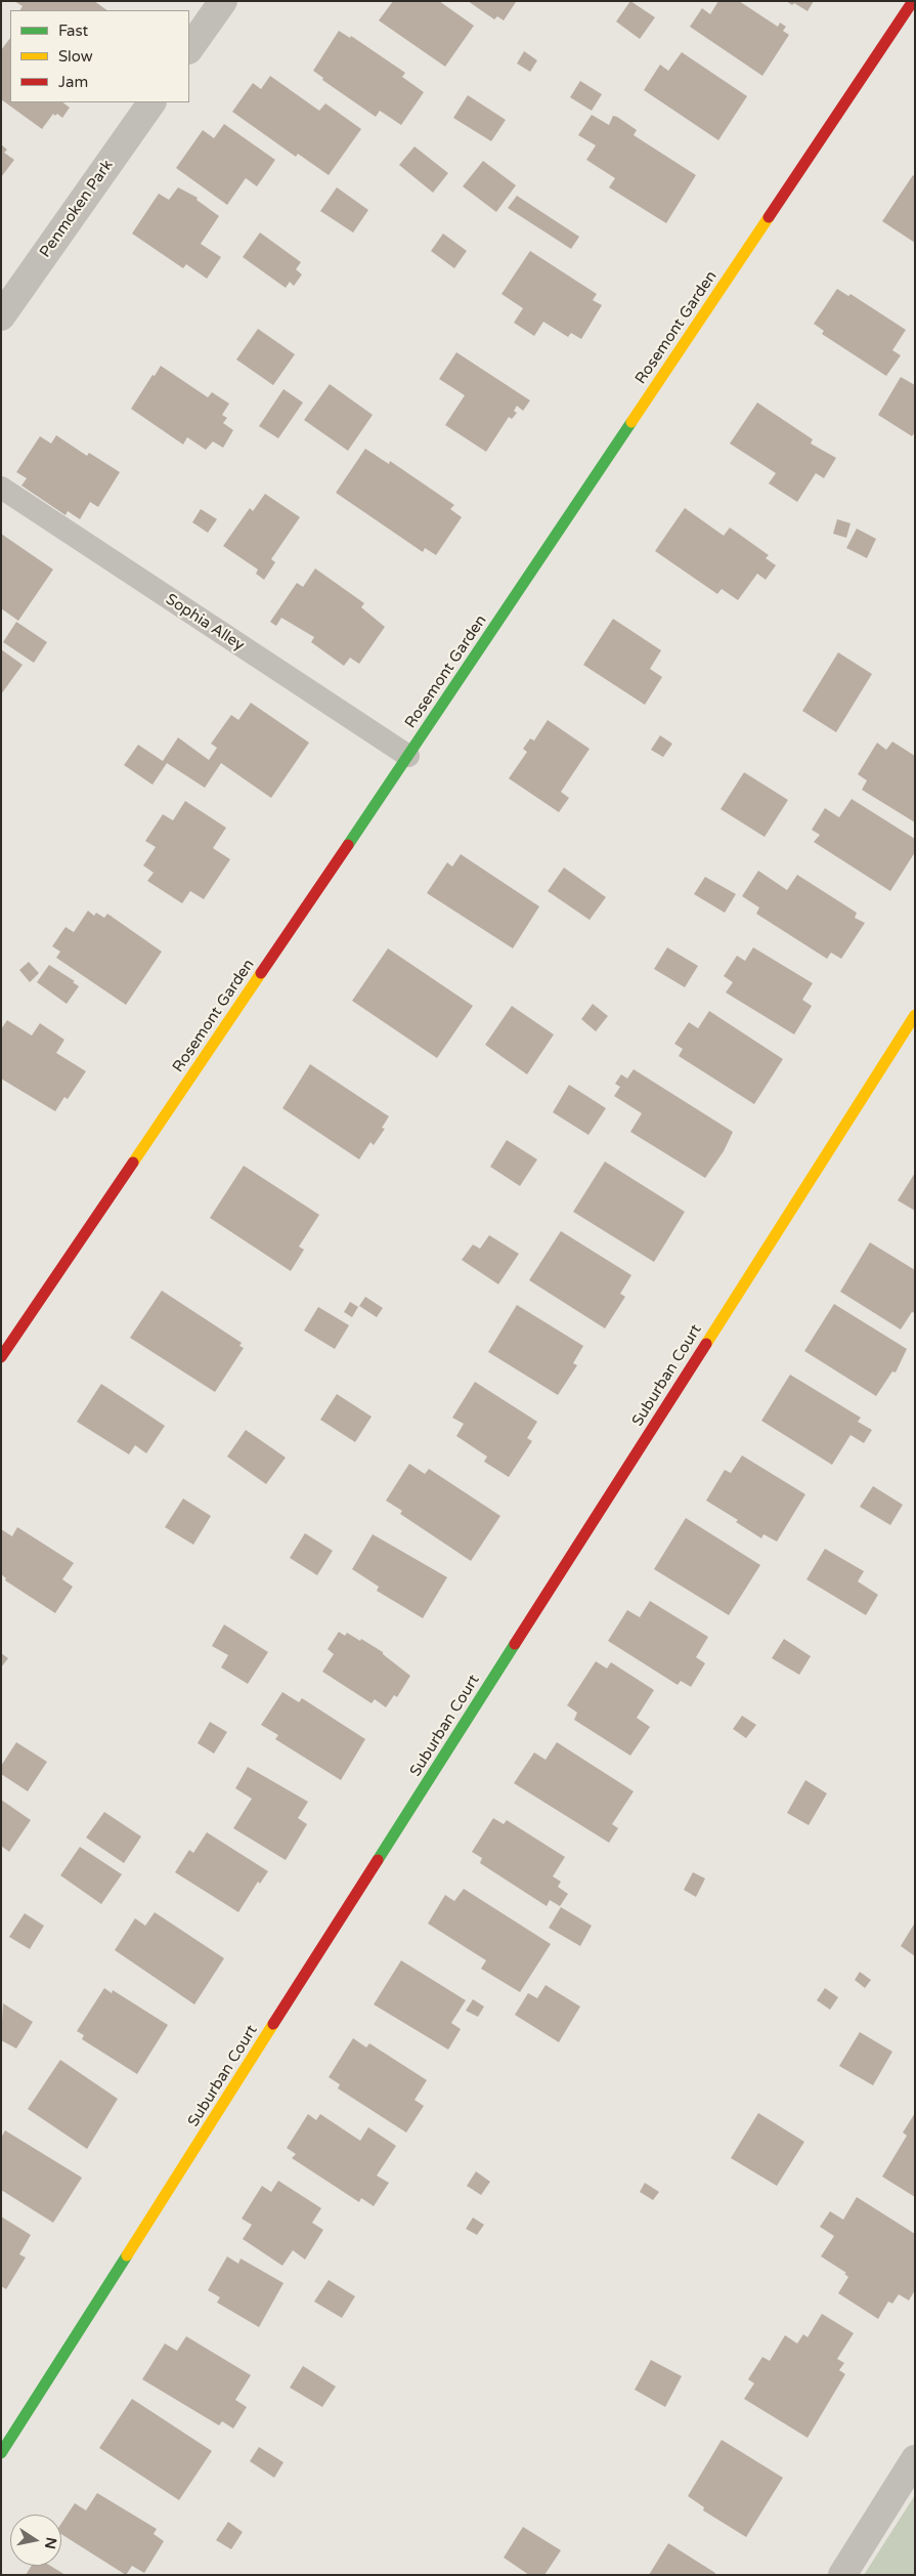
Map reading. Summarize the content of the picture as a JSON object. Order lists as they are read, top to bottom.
{
  "streets": {
    "street": ["Penmoken Park", "Rosemont Garden", "Suburban Court"],
    "lane": ["Sophia Alley"]
  },
  "crossings": [
    ["Rosemont Garden", "Sophia Alley"]
  ],
  "legend": ["Fast", "Slow", "Jam"],
  "north": "right"
}
